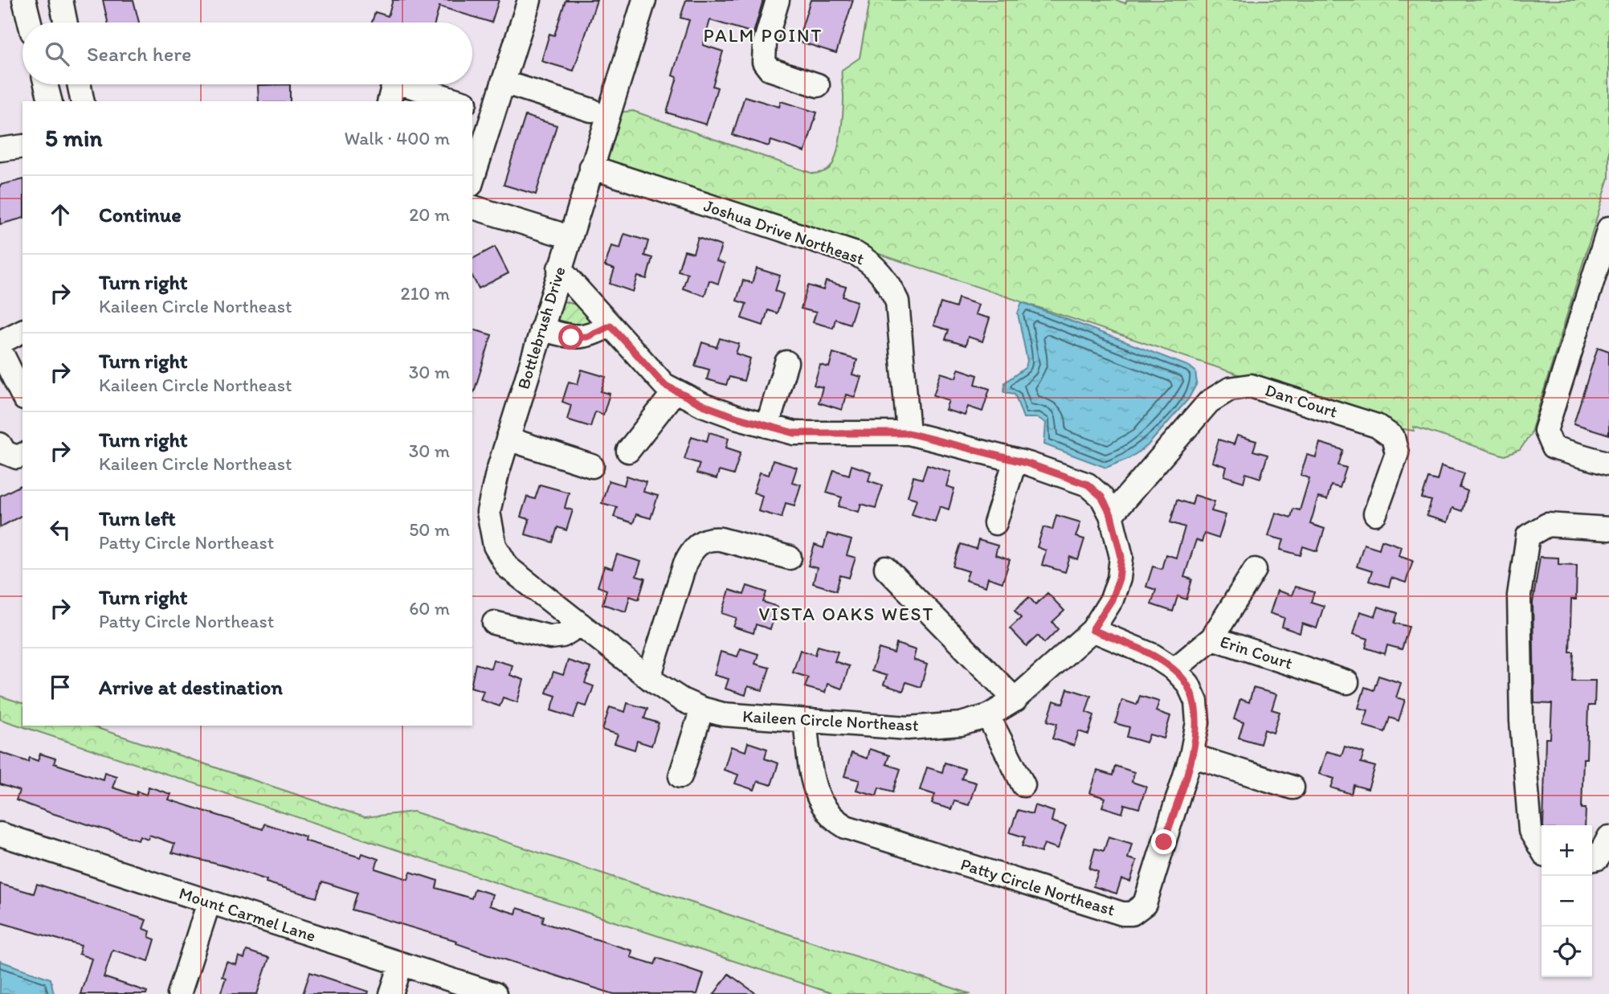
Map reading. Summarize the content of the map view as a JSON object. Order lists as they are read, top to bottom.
{
  "streets": {
    "street": [
      "Joshua Drive Northeast",
      "Bottlebrush Drive",
      "Dan Court",
      "Erin Court",
      "Kaileen Circle Northeast",
      "Patty Circle Northeast",
      "Mount Carmel Lane"
    ]
  },
  "crossings": [
    ["Joshua Drive Northeast", "Bottlebrush Drive"],
    ["Joshua Drive Northeast", "Kaileen Circle Northeast"],
    ["Bottlebrush Drive", "Kaileen Circle Northeast"],
    ["Dan Court", "Kaileen Circle Northeast"],
    ["Erin Court", "Patty Circle Northeast"],
    ["Kaileen Circle Northeast", "Patty Circle Northeast"]
  ],
  "districts": ["PALM POINT", "VISTA OAKS WEST"],
  "page": {
    "search": "Search here",
    "heading": ["5 min", "Walk · 400 m"],
    "list": [
      ["Continue", "20 m"],
      ["Turn right", "Kaileen Circle Northeast", "210 m"],
      ["Turn right", "Kaileen Circle Northeast", "30 m"],
      ["Turn right", "Kaileen Circle Northeast", "30 m"],
      ["Turn left", "Patty Circle Northeast", "50 m"],
      ["Turn right", "Patty Circle Northeast", "60 m"],
      "Arrive at destination"
    ],
    "map_buttons": ["+", "−"]
  }
}
